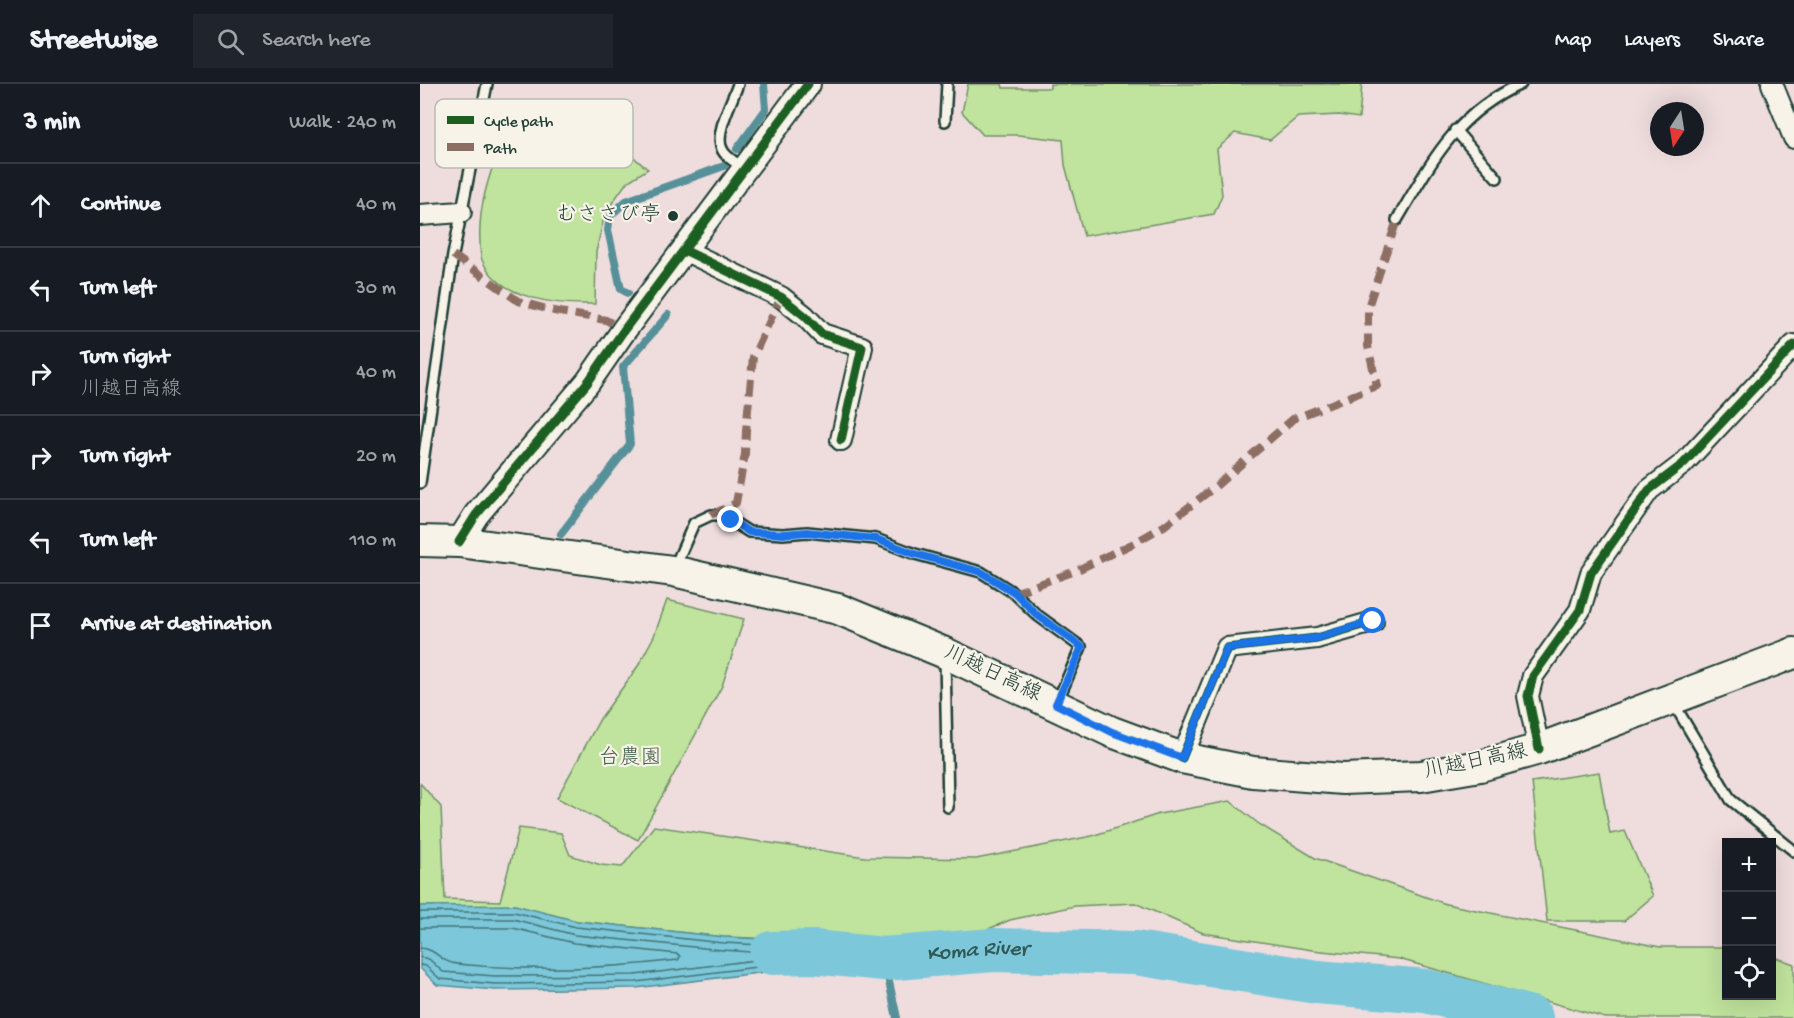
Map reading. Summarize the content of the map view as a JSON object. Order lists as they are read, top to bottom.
{
  "streets": {
    "main road": ["川越日高線"]
  },
  "water": ["Koma River"],
  "parks": ["台農園"],
  "places": ["むささび亭"],
  "legend": ["Cycle path", "Path"],
  "north": "bottom",
  "page": {
    "header": "Streetwise",
    "search": "Search here",
    "nav": ["Map", "Layers", "Share"],
    "heading": ["3 min", "Walk · 240 m"],
    "list": [
      ["Continue", "40 m"],
      ["Turn left", "30 m"],
      ["Turn right", "川越日高線", "40 m"],
      ["Turn right", "20 m"],
      ["Turn left", "110 m"],
      "Arrive at destination"
    ],
    "map_buttons": ["+", "−"]
  }
}
